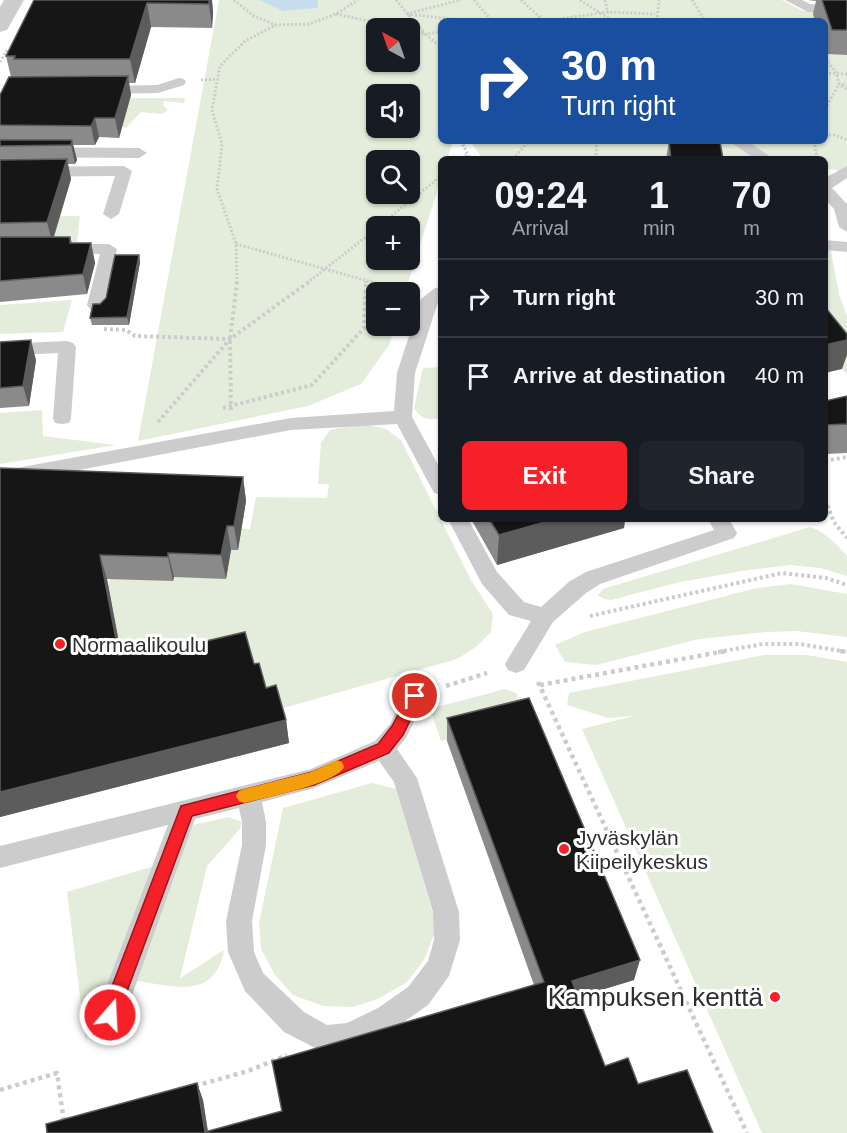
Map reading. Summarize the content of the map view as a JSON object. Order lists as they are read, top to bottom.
{
  "places": ["Normaalikoulu", "Jyväskylän Kiipeilykeskus", "Kampuksen kenttä"],
  "north": "top left",
  "page": {
    "map_buttons": ["+", "−"],
    "turn": ["30 m", "Turn right"],
    "eta": [
      "09:24",
      "Arrival",
      "1",
      "min",
      "70",
      "m"
    ],
    "list": [
      {
        "name": "Turn right",
        "value": "30 m"
      },
      {
        "name": "Arrive at destination",
        "value": "40 m"
      }
    ],
    "buttons": ["Exit", "Share"]
  }
}
